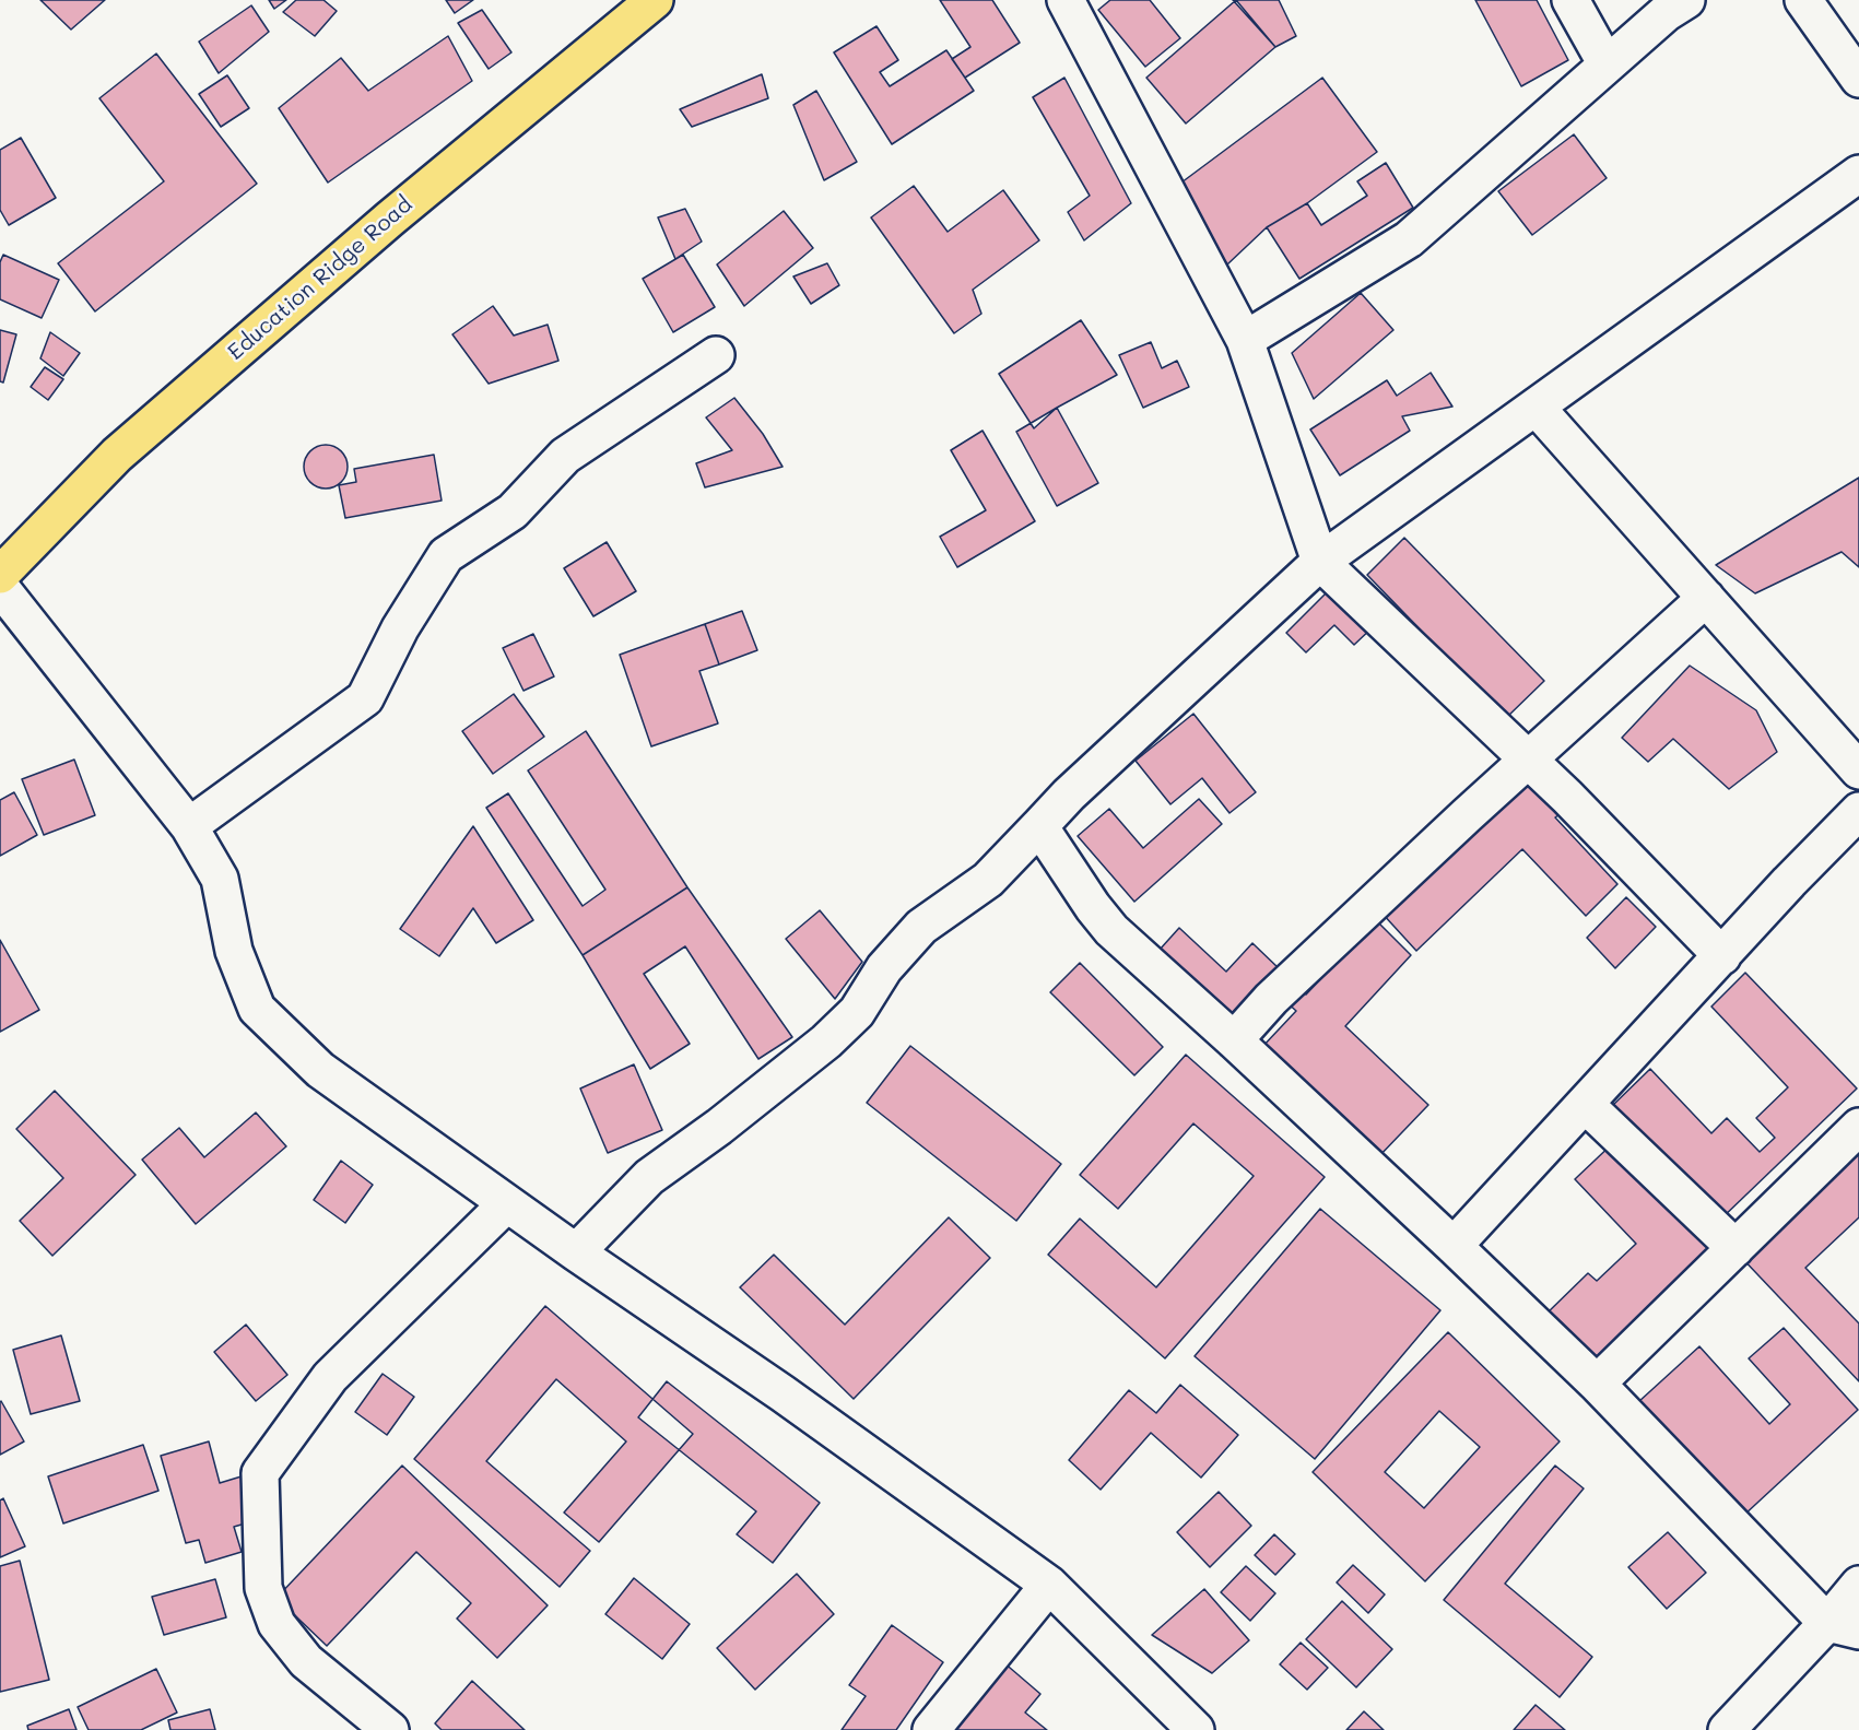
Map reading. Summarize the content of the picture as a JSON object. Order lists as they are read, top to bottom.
{
  "streets": {
    "main road": ["Education Ridge Road"]
  }
}
